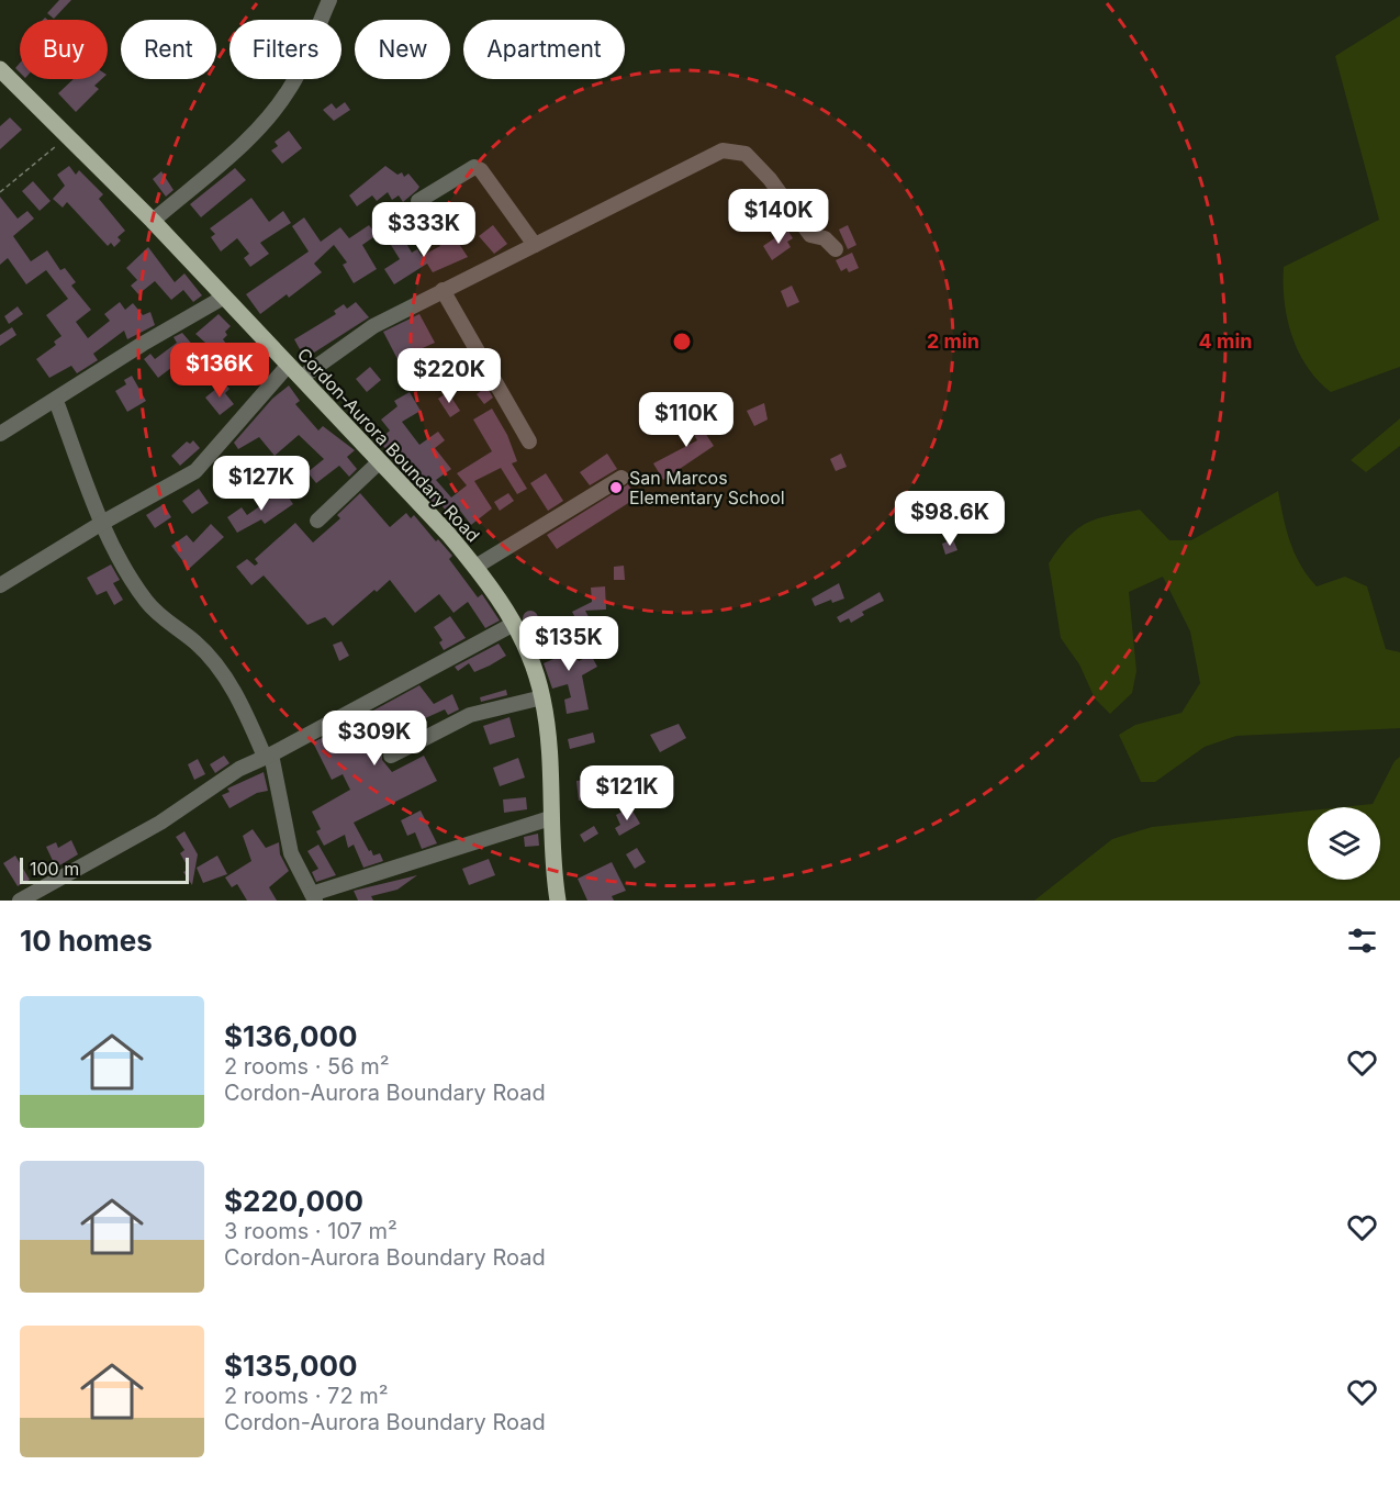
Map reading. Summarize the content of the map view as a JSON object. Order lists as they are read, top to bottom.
{
  "streets": {
    "main road": ["Cordon-Aurora Boundary Road"]
  },
  "places": ["San Marcos Elementary School"],
  "scale_bar": "100 m",
  "page": {
    "chip": [
      "Buy",
      "Rent",
      "Filters",
      "New",
      "Apartment"
    ],
    "price": [
      "$140K",
      "$333K",
      "$136K",
      "$220K",
      "$110K",
      "$127K",
      "$98.6K",
      "$135K",
      "$309K",
      "$121K"
    ],
    "scale": "100 m",
    "heading": "10 homes",
    "list": [
      {
        "name": "$136,000",
        "note": "2 rooms · 56 m² · Cordon-Aurora Boundary Road"
      },
      {
        "name": "$220,000",
        "note": "3 rooms · 107 m² · Cordon-Aurora Boundary Road"
      },
      {
        "name": "$135,000",
        "note": "2 rooms · 72 m² · Cordon-Aurora Boundary Road"
      }
    ]
  },
  "rings": ["2 min", "4 min"]
}
